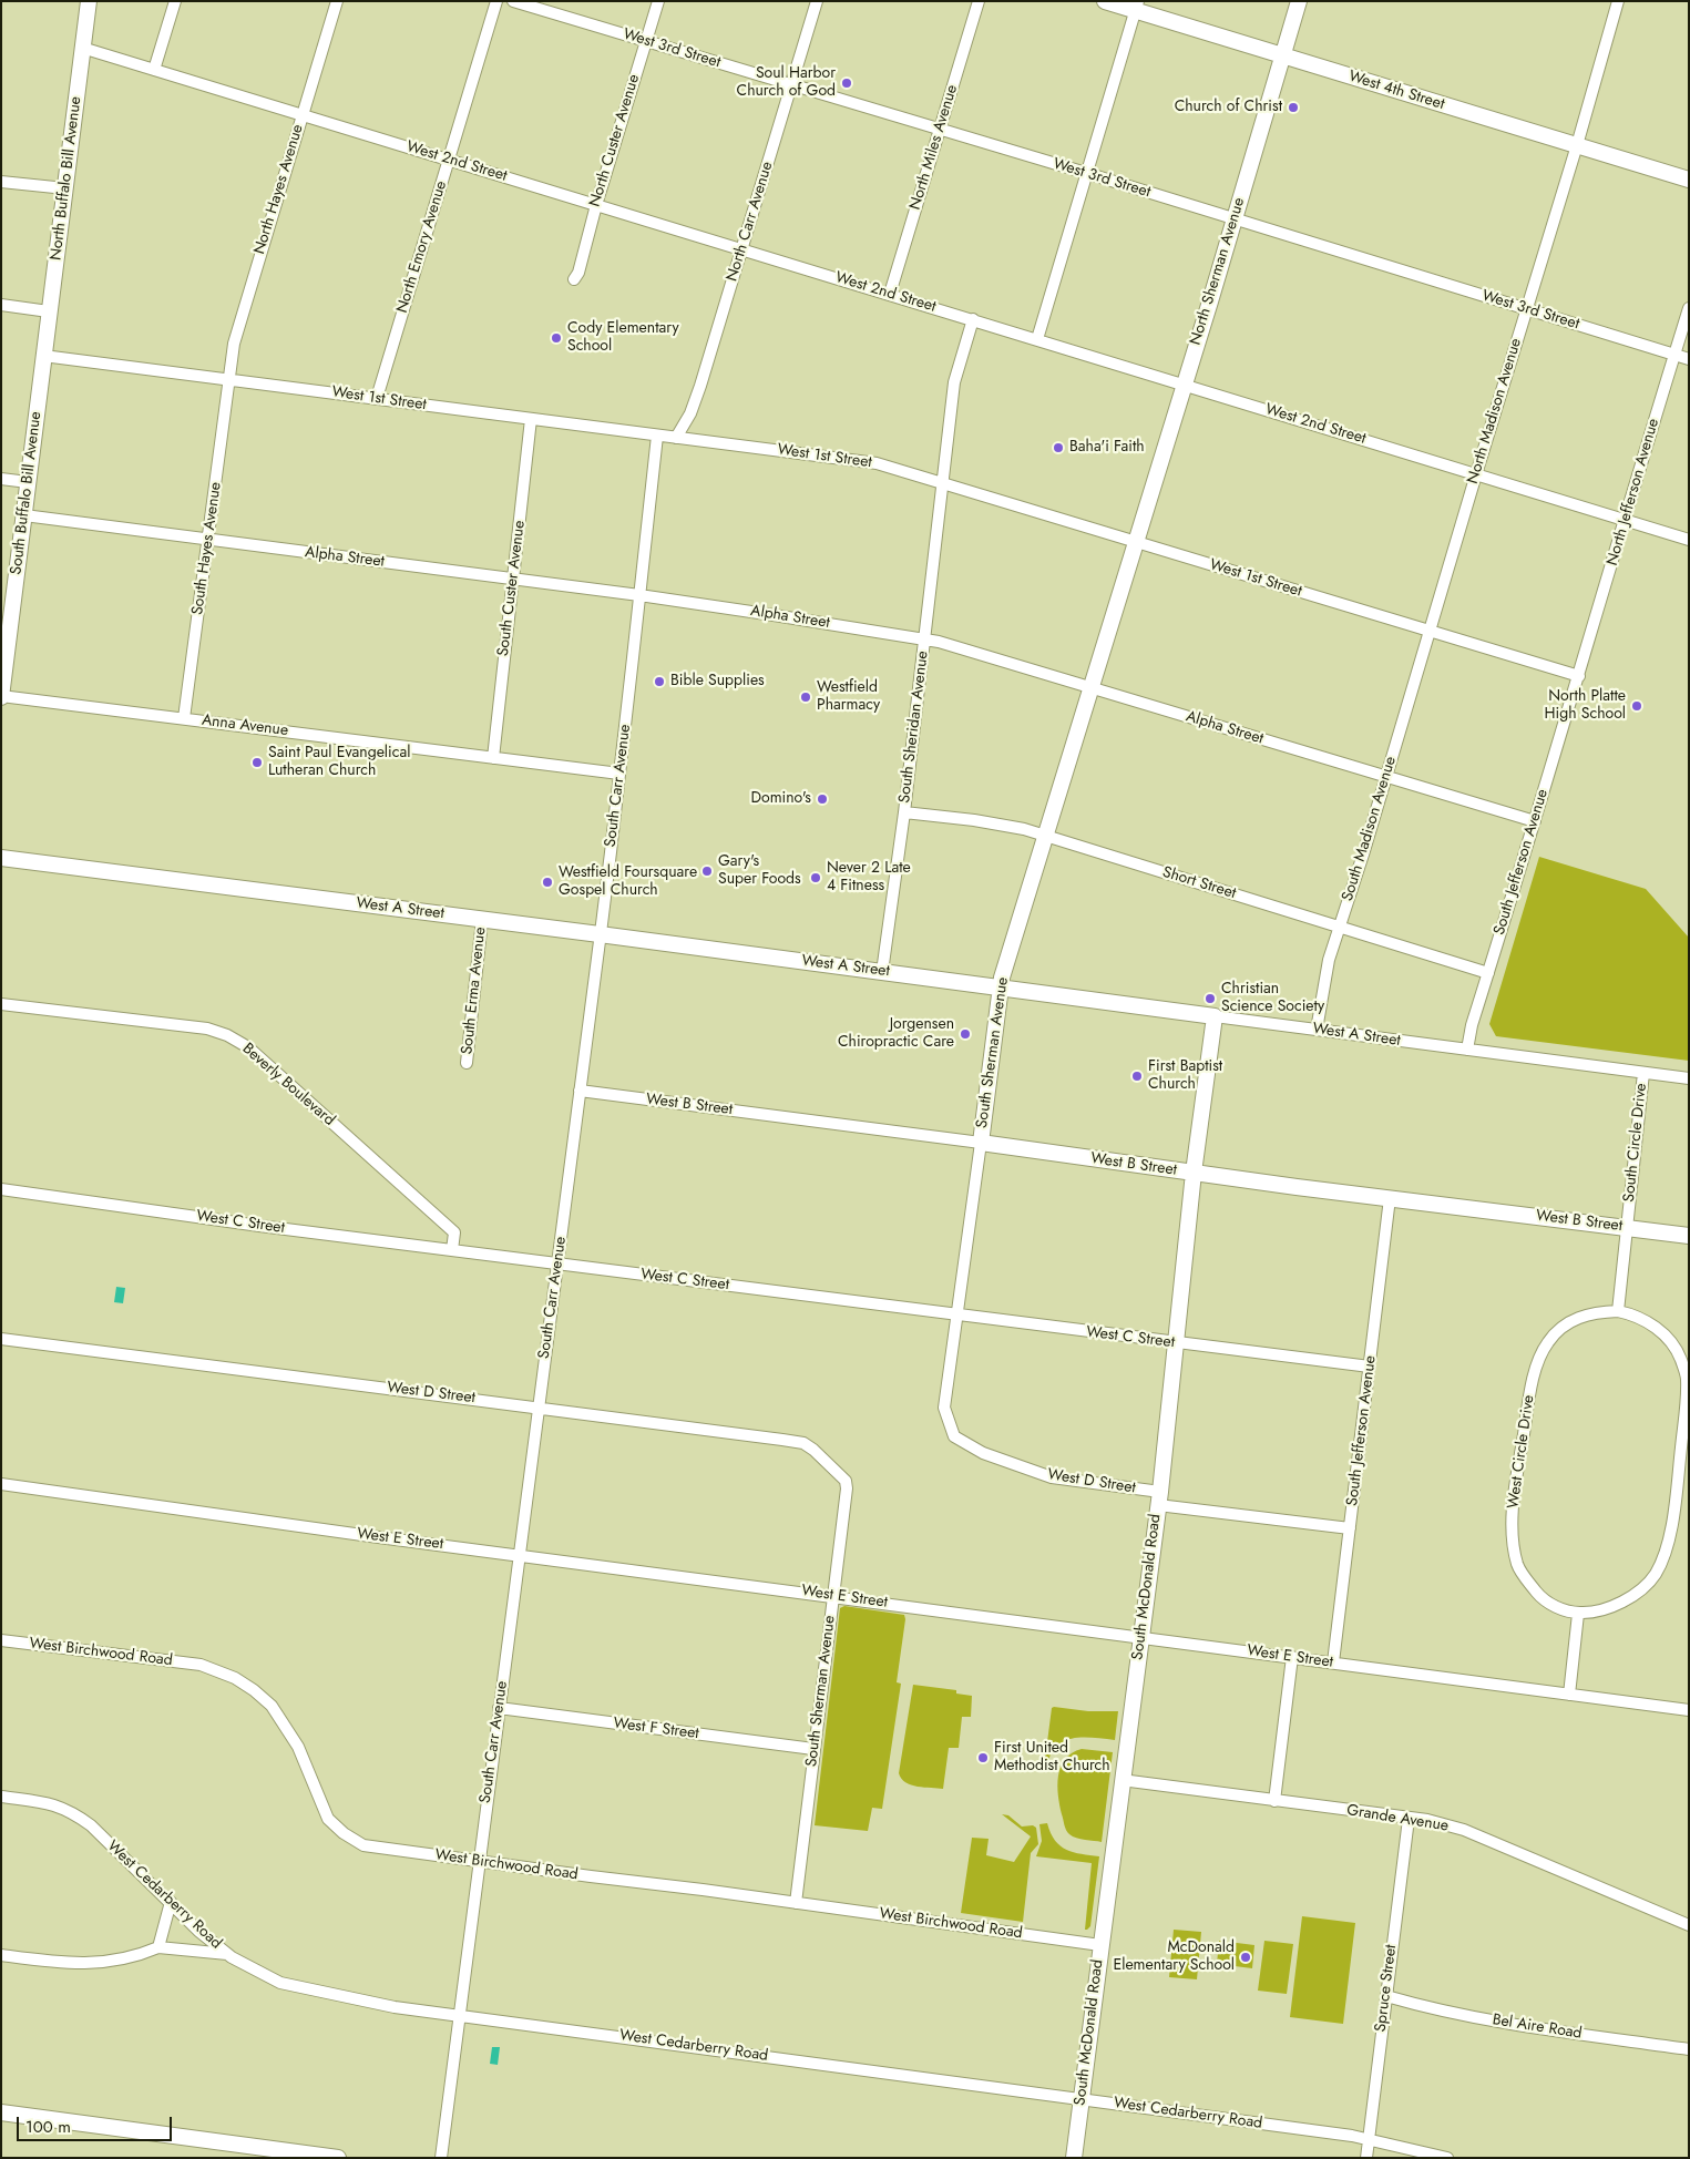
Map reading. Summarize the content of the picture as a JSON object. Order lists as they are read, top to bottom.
{
  "streets": {
    "street": [
      "West 3rd Street",
      "West 4th Street",
      "North Custer Avenue",
      "North Miles Avenue",
      "West 2nd Street",
      "North Buffalo Bill Avenue",
      "North Hayes Avenue",
      "North Carr Avenue",
      "North Emory Avenue",
      "North Sherman Avenue",
      "West 1st Street",
      "North Madison Avenue",
      "North Jefferson Avenue",
      "South Buffalo Bill Avenue",
      "South Hayes Avenue",
      "Alpha Street",
      "South Custer Avenue",
      "Anna Avenue",
      "South Sheridan Avenue",
      "South Carr Avenue",
      "South Madison Avenue",
      "South Jefferson Avenue",
      "Short Street",
      "West A Street",
      "South Erma Avenue",
      "South Sherman Avenue",
      "Beverly Boulevard",
      "West B Street",
      "South Circle Drive",
      "West C Street",
      "West D Street",
      "West Circle Drive",
      "West E Street",
      "South McDonald Road",
      "West Birchwood Road",
      "West F Street",
      "Grande Avenue",
      "West Cedarberry Road",
      "Spruce Street",
      "Bel Aire Road"
    ]
  },
  "crossings": [
    ["West 3rd Street", "North Custer Avenue"],
    ["West 3rd Street", "North Miles Avenue"],
    ["West 3rd Street", "North Carr Avenue"],
    ["West 3rd Street", "North Sherman Avenue"],
    ["West 3rd Street", "North Madison Avenue"],
    ["West 3rd Street", "North Jefferson Avenue"],
    ["West 4th Street", "North Sherman Avenue"],
    ["West 4th Street", "North Madison Avenue"],
    ["North Custer Avenue", "West 2nd Street"],
    ["North Miles Avenue", "West 2nd Street"],
    ["West 2nd Street", "North Buffalo Bill Avenue"],
    ["West 2nd Street", "North Hayes Avenue"],
    ["West 2nd Street", "North Carr Avenue"],
    ["West 2nd Street", "North Emory Avenue"],
    ["West 2nd Street", "North Sherman Avenue"],
    ["West 2nd Street", "North Madison Avenue"],
    ["West 2nd Street", "North Jefferson Avenue"],
    ["West 2nd Street", "South Sheridan Avenue"],
    ["North Buffalo Bill Avenue", "West 1st Street"],
    ["North Buffalo Bill Avenue", "South Buffalo Bill Avenue"],
    ["North Hayes Avenue", "West 1st Street"],
    ["North Hayes Avenue", "South Hayes Avenue"],
    ["North Carr Avenue", "West 1st Street"],
    ["North Emory Avenue", "West 1st Street"],
    ["North Sherman Avenue", "West 1st Street"],
    ["North Sherman Avenue", "South Sherman Avenue"],
    ["West 1st Street", "North Madison Avenue"],
    ["West 1st Street", "North Jefferson Avenue"],
    ["West 1st Street", "South Buffalo Bill Avenue"],
    ["West 1st Street", "South Hayes Avenue"],
    ["West 1st Street", "South Custer Avenue"],
    ["West 1st Street", "South Sheridan Avenue"],
    ["West 1st Street", "South Carr Avenue"],
    ["West 1st Street", "South Madison Avenue"],
    ["West 1st Street", "South Jefferson Avenue"],
    ["West 1st Street", "South Sherman Avenue"],
    ["North Madison Avenue", "South Madison Avenue"],
    ["North Jefferson Avenue", "South Jefferson Avenue"],
    ["South Buffalo Bill Avenue", "Alpha Street"],
    ["South Buffalo Bill Avenue", "Anna Avenue"],
    ["South Hayes Avenue", "Alpha Street"],
    ["South Hayes Avenue", "Anna Avenue"],
    ["Alpha Street", "South Custer Avenue"],
    ["Alpha Street", "South Sheridan Avenue"],
    ["Alpha Street", "South Carr Avenue"],
    ["Alpha Street", "South Madison Avenue"],
    ["Alpha Street", "South Jefferson Avenue"],
    ["Alpha Street", "South Sherman Avenue"],
    ["South Custer Avenue", "Anna Avenue"],
    ["Anna Avenue", "South Carr Avenue"],
    ["South Sheridan Avenue", "Short Street"],
    ["South Sheridan Avenue", "West A Street"],
    ["South Carr Avenue", "West A Street"],
    ["South Carr Avenue", "West B Street"],
    ["South Carr Avenue", "West C Street"],
    ["South Carr Avenue", "West D Street"],
    ["South Carr Avenue", "West E Street"],
    ["South Carr Avenue", "West Birchwood Road"],
    ["South Carr Avenue", "West F Street"],
    ["South Carr Avenue", "West Cedarberry Road"],
    ["South Madison Avenue", "Short Street"],
    ["South Madison Avenue", "West A Street"],
    ["South Jefferson Avenue", "Short Street"],
    ["South Jefferson Avenue", "West A Street"],
    ["South Jefferson Avenue", "West B Street"],
    ["South Jefferson Avenue", "West C Street"],
    ["South Jefferson Avenue", "West D Street"],
    ["South Jefferson Avenue", "West E Street"],
    ["Short Street", "South Sherman Avenue"],
    ["West A Street", "South Erma Avenue"],
    ["West A Street", "South Sherman Avenue"],
    ["West A Street", "South Circle Drive"],
    ["West A Street", "South McDonald Road"],
    ["South Sherman Avenue", "West B Street"],
    ["South Sherman Avenue", "West C Street"],
    ["South Sherman Avenue", "West D Street"],
    ["South Sherman Avenue", "West E Street"],
    ["South Sherman Avenue", "West Birchwood Road"],
    ["South Sherman Avenue", "West F Street"],
    ["Beverly Boulevard", "West C Street"],
    ["West B Street", "South Circle Drive"],
    ["West B Street", "South McDonald Road"],
    ["South Circle Drive", "West Circle Drive"],
    ["West C Street", "South McDonald Road"],
    ["West D Street", "South McDonald Road"],
    ["West E Street", "South McDonald Road"],
    ["South McDonald Road", "West Birchwood Road"],
    ["South McDonald Road", "Grande Avenue"],
    ["South McDonald Road", "West Cedarberry Road"],
    ["Grande Avenue", "Spruce Street"],
    ["West Cedarberry Road", "Spruce Street"],
    ["Spruce Street", "Bel Aire Road"]
  ],
  "places": [
    "Soul Harbor Church of God",
    "Church of Christ",
    "Cody Elementary School",
    "Baha'i Faith",
    "Bible Supplies",
    "Westfield Pharmacy",
    "North Platte High School",
    "Saint Paul Evangelical Lutheran Church",
    "Domino's",
    "Gary's Super Foods",
    "Never 2 Late 4 Fitness",
    "Westfield Foursquare Gospel Church",
    "Christian Science Society",
    "Jorgensen Chiropractic Care",
    "First Baptist Church",
    "First United Methodist Church",
    "McDonald Elementary School"
  ],
  "scale_bar": "100 m"
}
